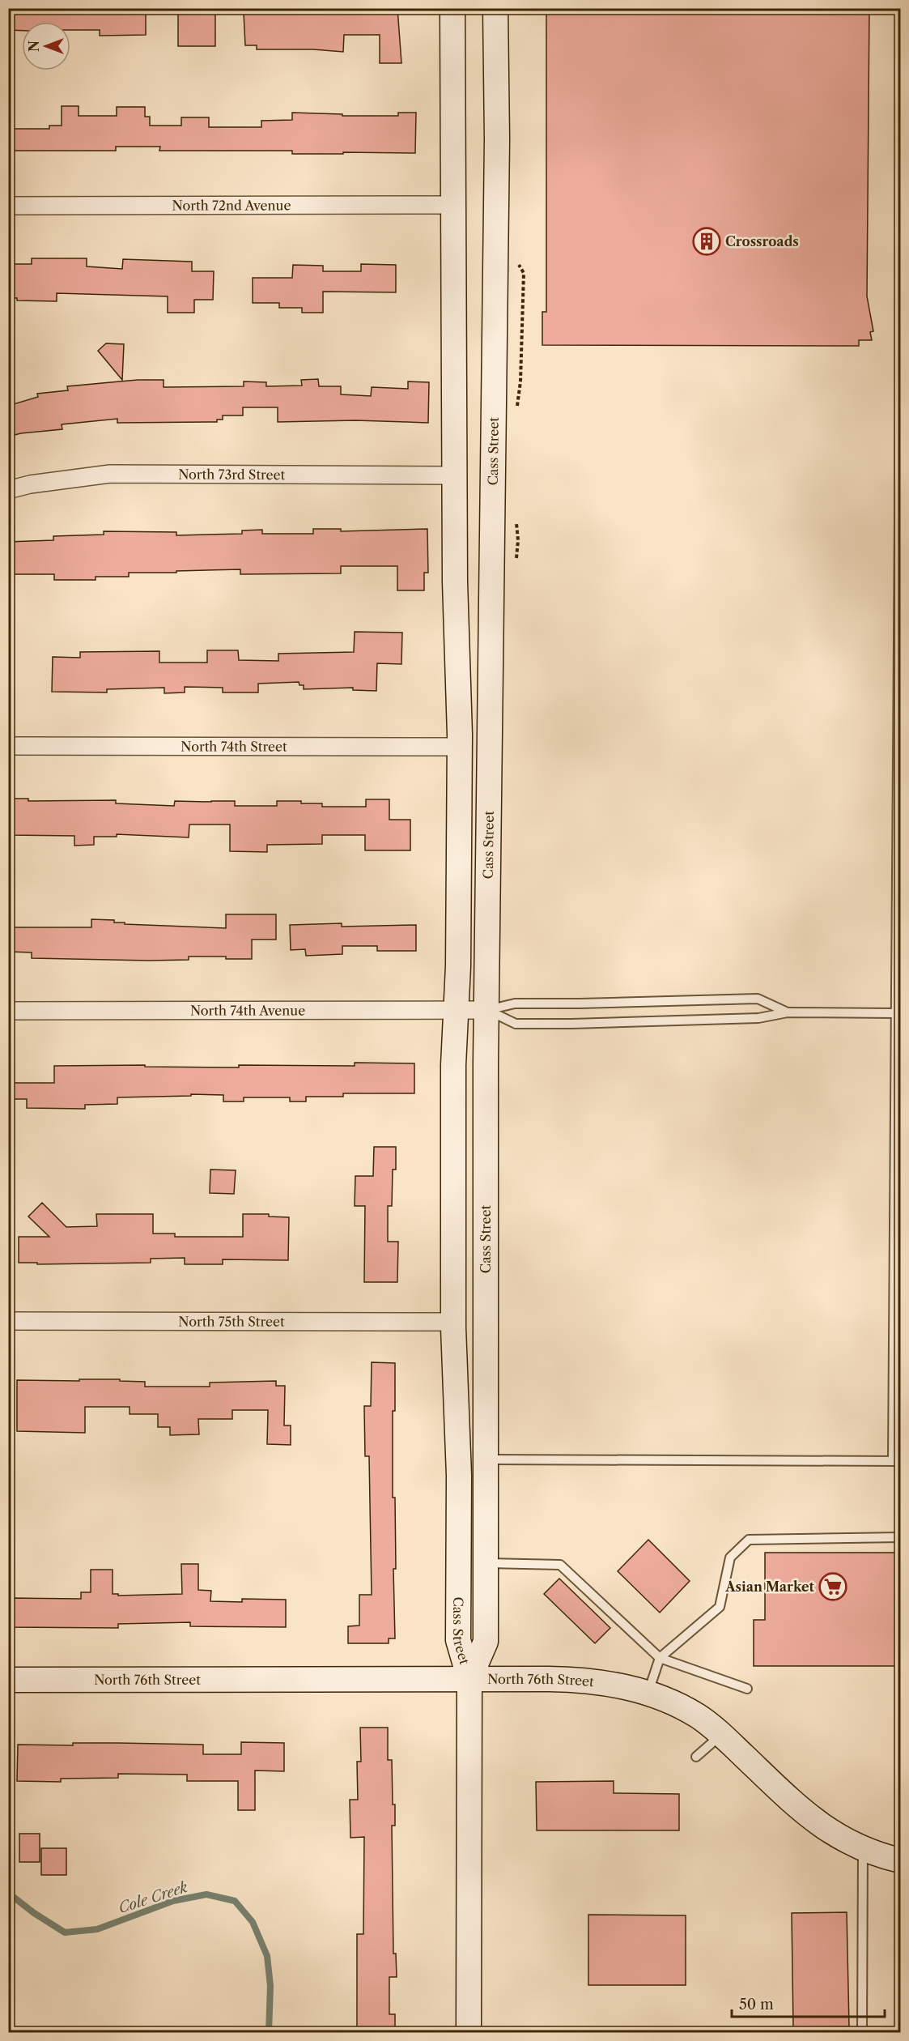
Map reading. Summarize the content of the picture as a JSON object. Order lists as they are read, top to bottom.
{
  "streets": {
    "main road": ["Cass Street", "North 76th Street"],
    "street": [
      "North 72nd Avenue",
      "North 73rd Street",
      "North 74th Street",
      "North 74th Avenue",
      "North 75th Street"
    ]
  },
  "crossings": [
    ["North 72nd Avenue", "Cass Street"],
    ["Cass Street", "North 73rd Street"],
    ["Cass Street", "North 74th Street"],
    ["Cass Street", "North 74th Avenue"],
    ["Cass Street", "North 75th Street"],
    ["Cass Street", "North 76th Street"]
  ],
  "water": ["Cole Creek"],
  "places": {
    "building": ["Crossroads"],
    "supermarket": ["Asian Market"]
  },
  "scale_bar": "50 m",
  "north": "left"
}
